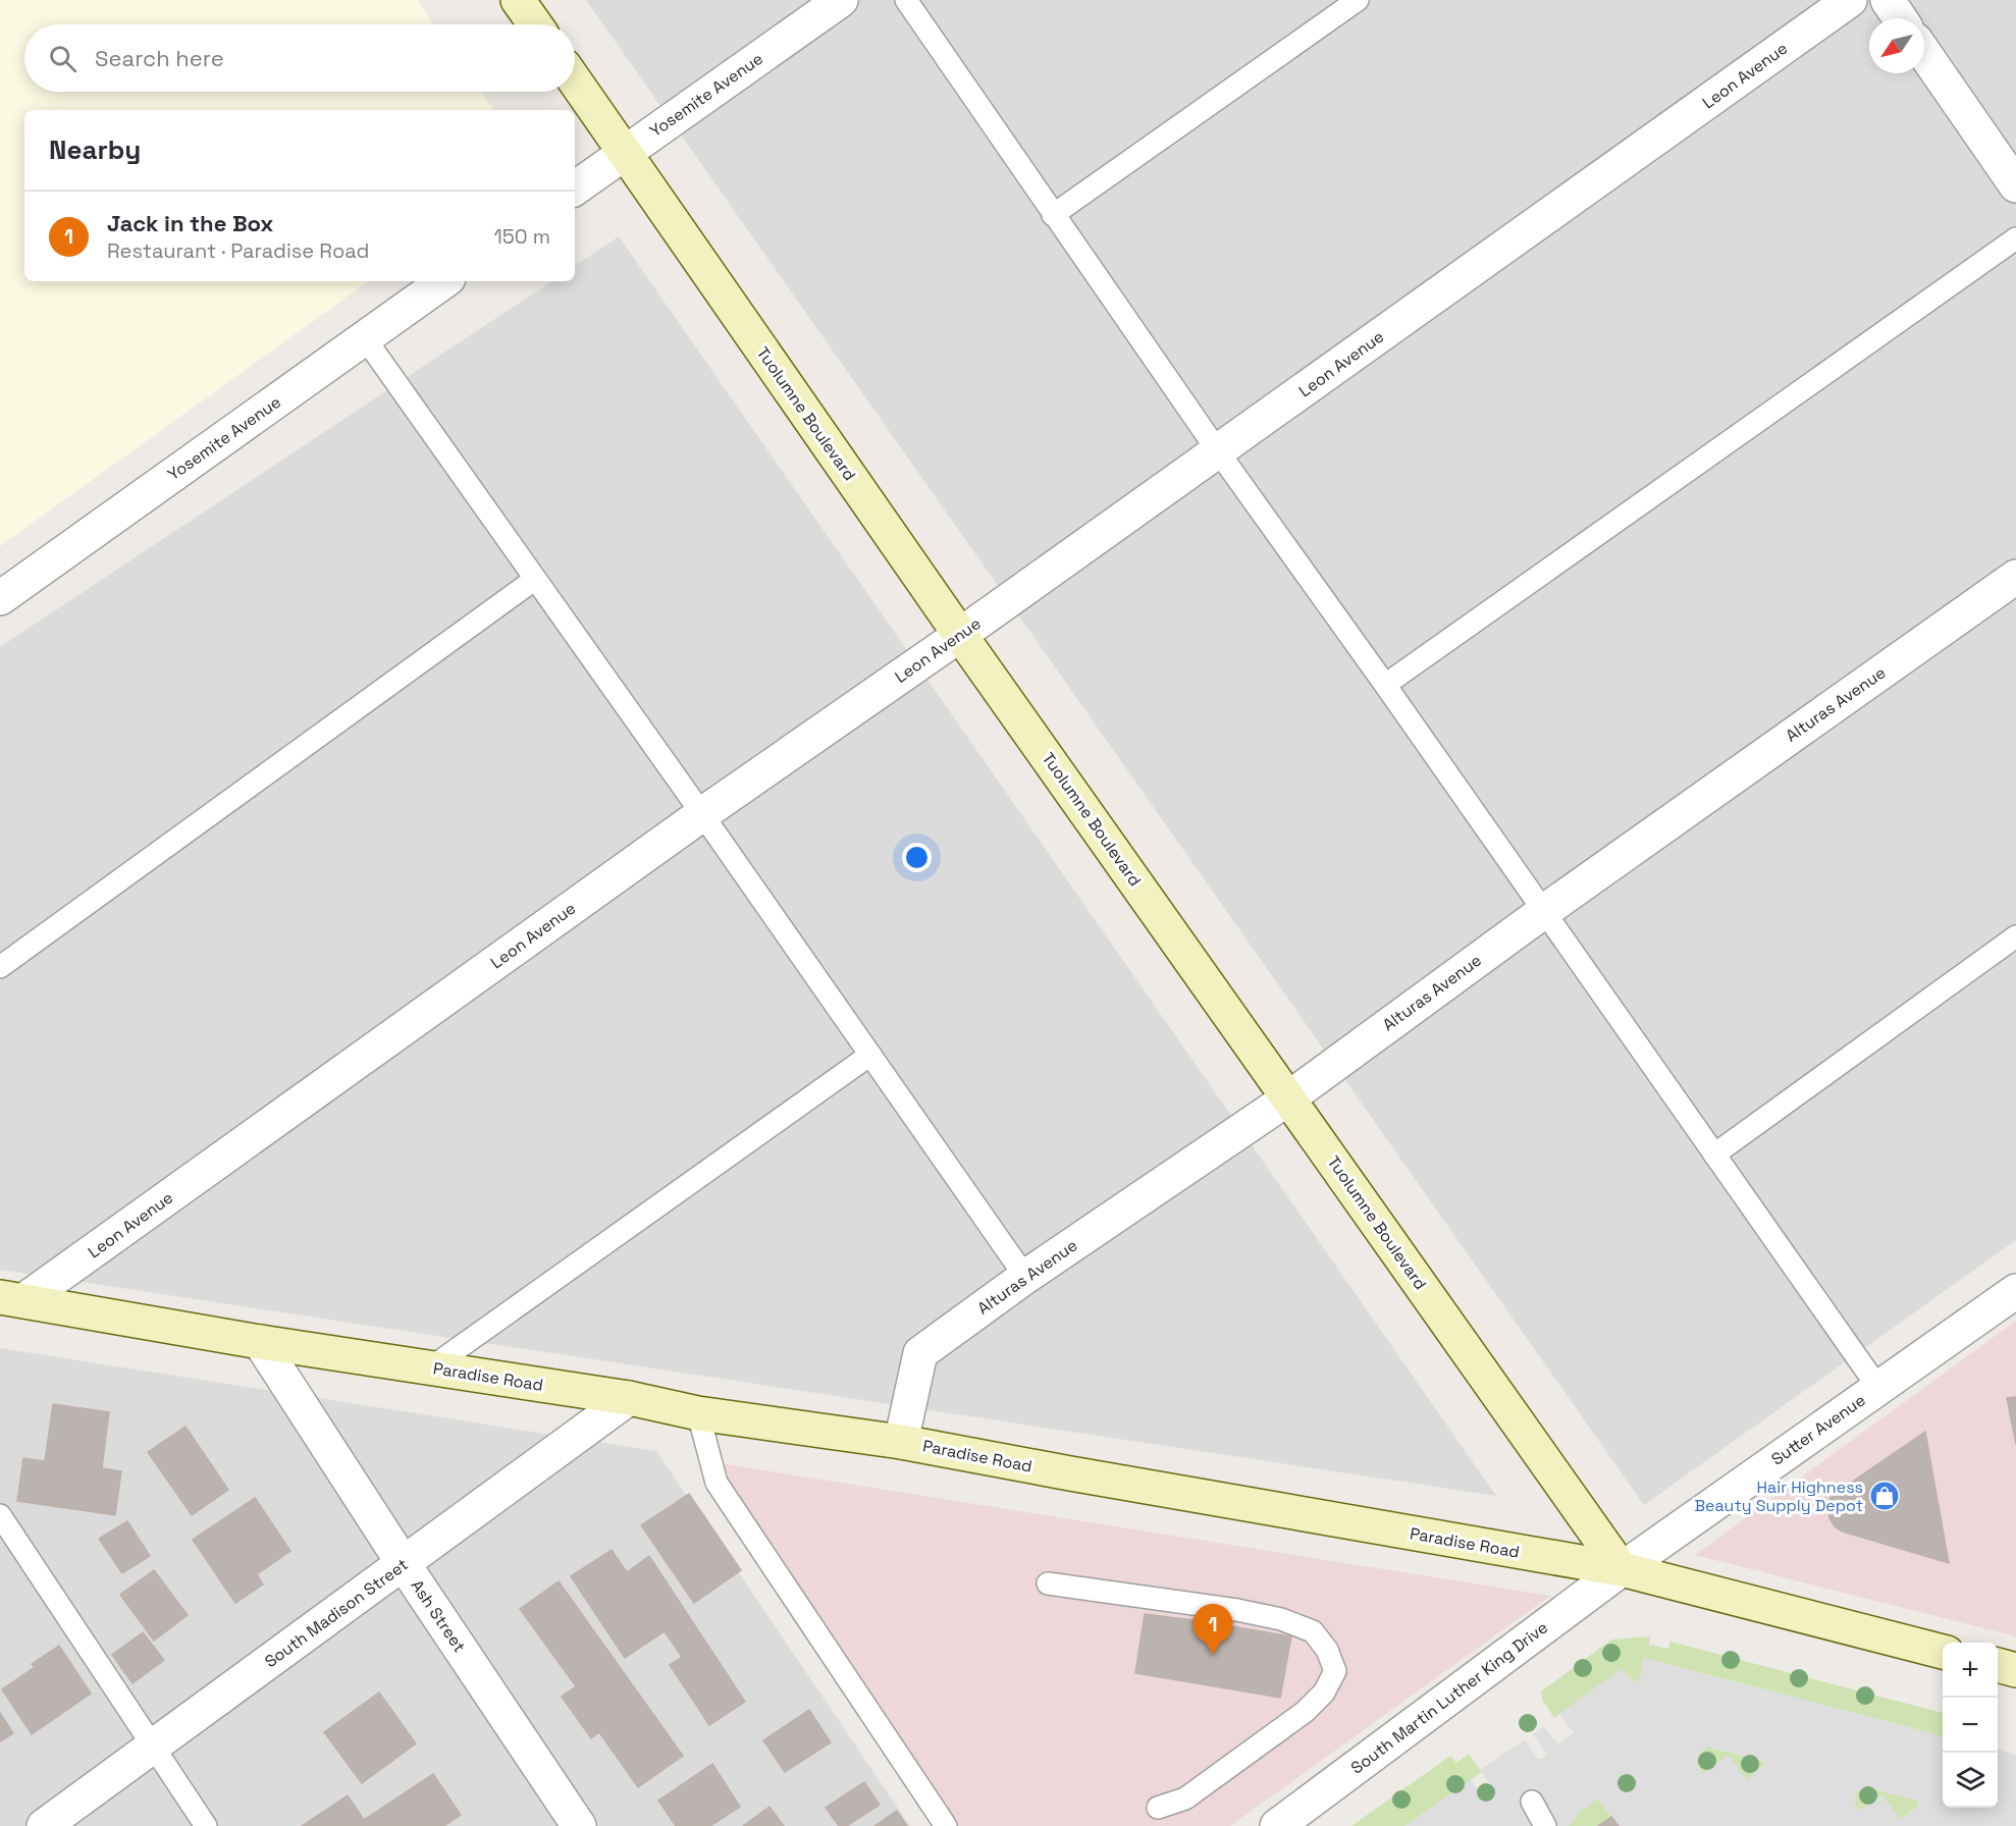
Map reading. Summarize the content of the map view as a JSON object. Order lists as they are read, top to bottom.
{
  "streets": {
    "main road": ["Tuolumne Boulevard", "Paradise Road"],
    "street": [
      "Leon Avenue",
      "Yosemite Avenue",
      "Alturas Avenue",
      "Sutter Avenue",
      "South Madison Street",
      "Ash Street",
      "South Martin Luther King Drive"
    ]
  },
  "crossings": [
    ["Leon Avenue", "Tuolumne Boulevard"],
    ["Leon Avenue", "Paradise Road"],
    ["Yosemite Avenue", "Tuolumne Boulevard"],
    ["Tuolumne Boulevard", "Alturas Avenue"],
    ["Tuolumne Boulevard", "Paradise Road"],
    ["Tuolumne Boulevard", "Sutter Avenue"],
    ["Tuolumne Boulevard", "South Martin Luther King Drive"],
    ["Alturas Avenue", "Paradise Road"],
    ["Paradise Road", "Sutter Avenue"],
    ["Paradise Road", "South Madison Street"],
    ["Paradise Road", "Ash Street"],
    ["Paradise Road", "South Martin Luther King Drive"],
    ["Sutter Avenue", "South Martin Luther King Drive"],
    ["South Madison Street", "Ash Street"]
  ],
  "places": {
    "shop": ["Hair Highness Beauty Supply Depot"]
  },
  "north": "bottom left",
  "page": {
    "search": "Search here",
    "heading": "Nearby",
    "list": [
      {
        "mark": "1",
        "name": "Jack in the Box",
        "note": "Restaurant · Paradise Road",
        "value": "150 m"
      }
    ],
    "pins": "1",
    "map_buttons": ["+", "−"]
  }
}
